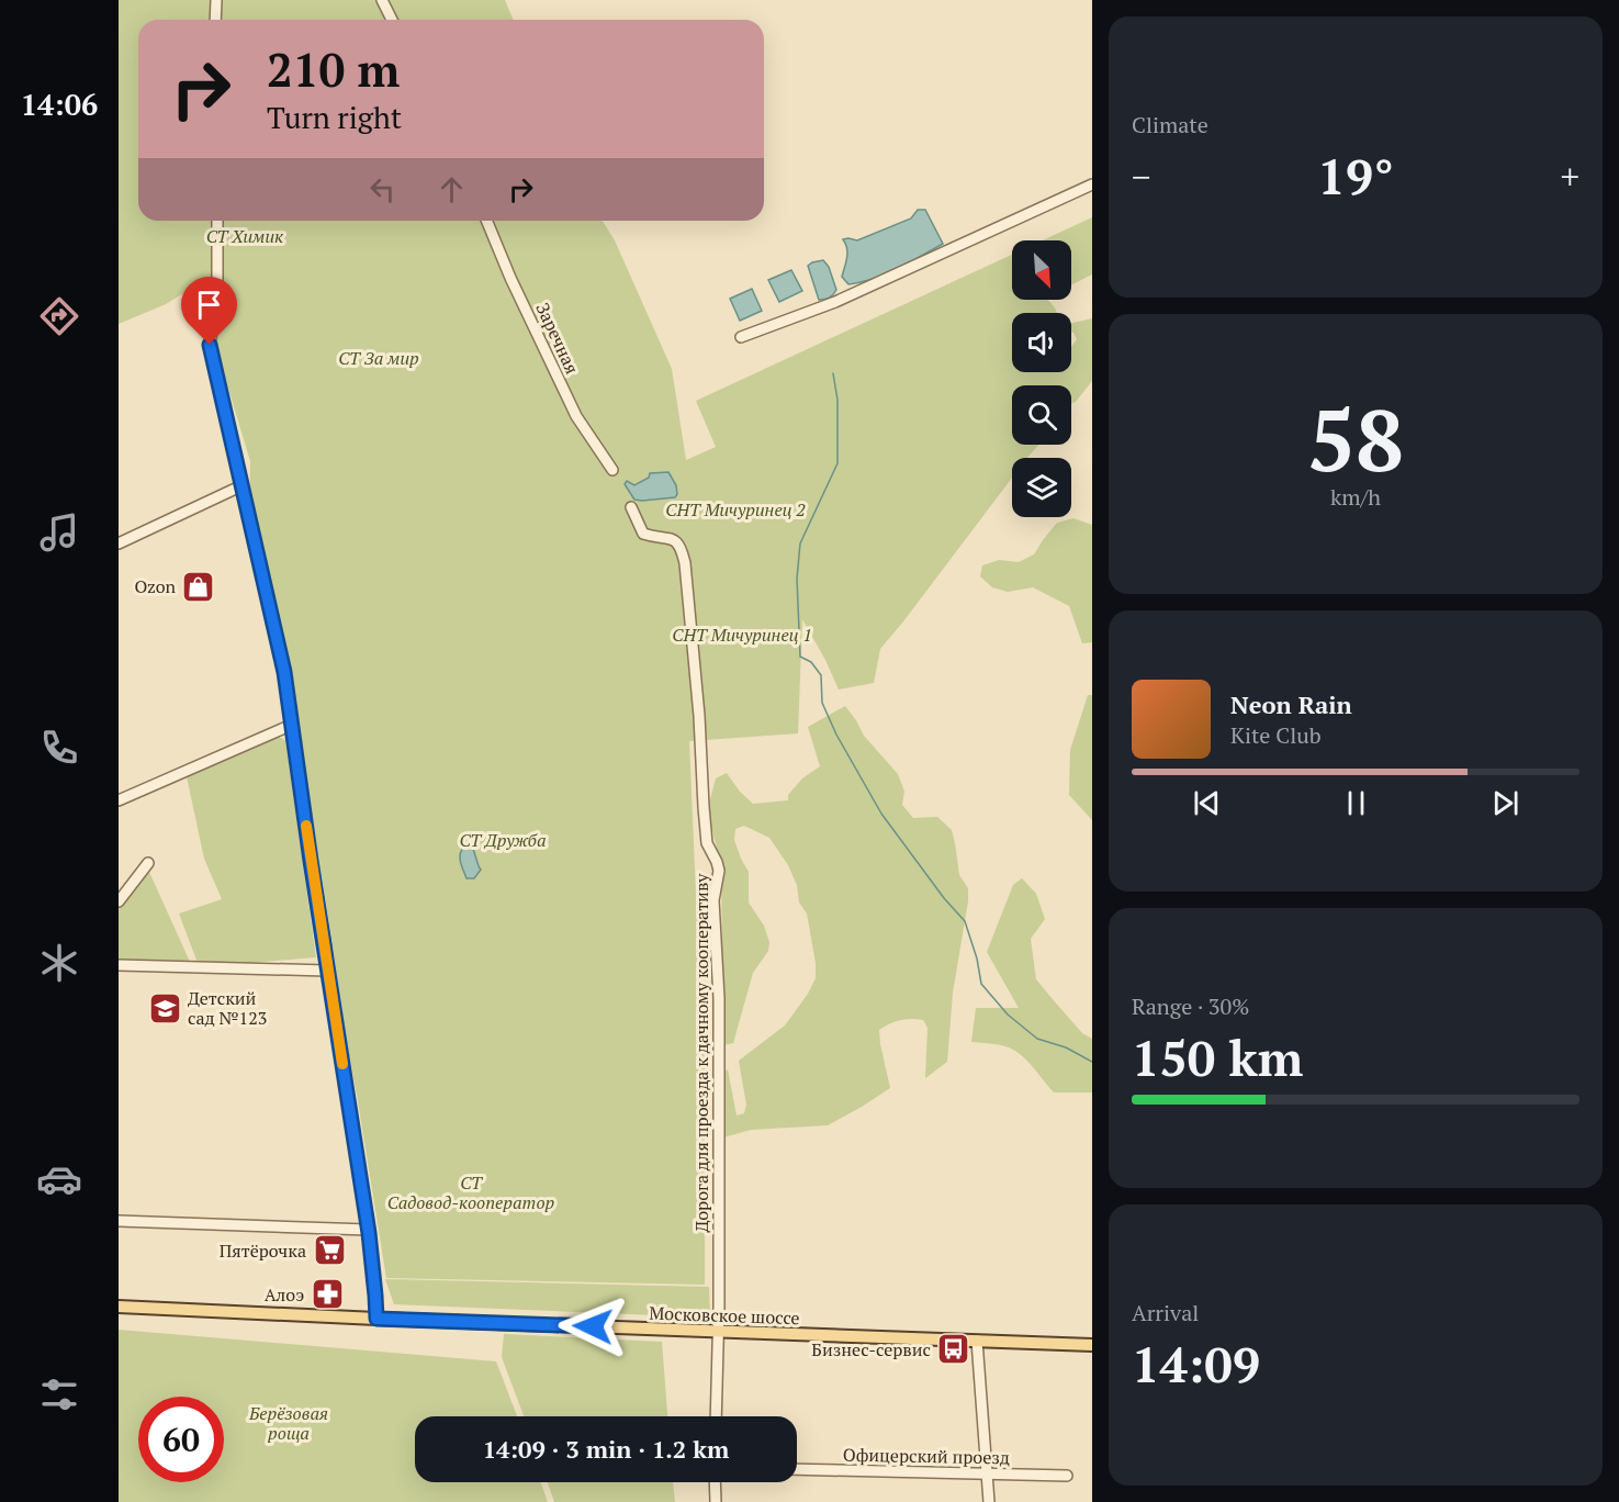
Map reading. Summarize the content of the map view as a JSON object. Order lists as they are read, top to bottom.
{
  "streets": {
    "main road": ["Московское шоссе"],
    "street": ["Заречная", "Дорога для проезда к дачному кооперативу", "Офицерский проезд"]
  },
  "crossings": [
    ["Дорога для проезда к дачному кооперативу", "Московское шоссе"]
  ],
  "parks": [
    "СТ Химик",
    "СТ За мир",
    "СНТ Мичуринец 2",
    "СНТ Мичуринец 1",
    "СТ Дружба",
    "СТ Садовод-кооператор",
    "Берёзовая роща"
  ],
  "places": {
    "shop": ["Ozon"],
    "school or university": ["Детский сад №123"],
    "supermarket": ["Пятёрочка"],
    "pharmacy": ["Алоэ"],
    "bus stop": ["Бизнес-сервис"]
  },
  "north": "bottom right",
  "page": {
    "tabs": "14:06",
    "tile": [
      "Climate",
      ["58", "km/h"],
      ["Range · 30%", "150 km"],
      ["Arrival", "14:09"]
    ],
    "turn": ["210 m", "Turn right"],
    "heat": ["−", "19°", "+"],
    "song": ["Neon Rain", "Kite Club"],
    "limit": "60",
    "trip": "14:09 · 3 min · 1.2 km"
  }
}
